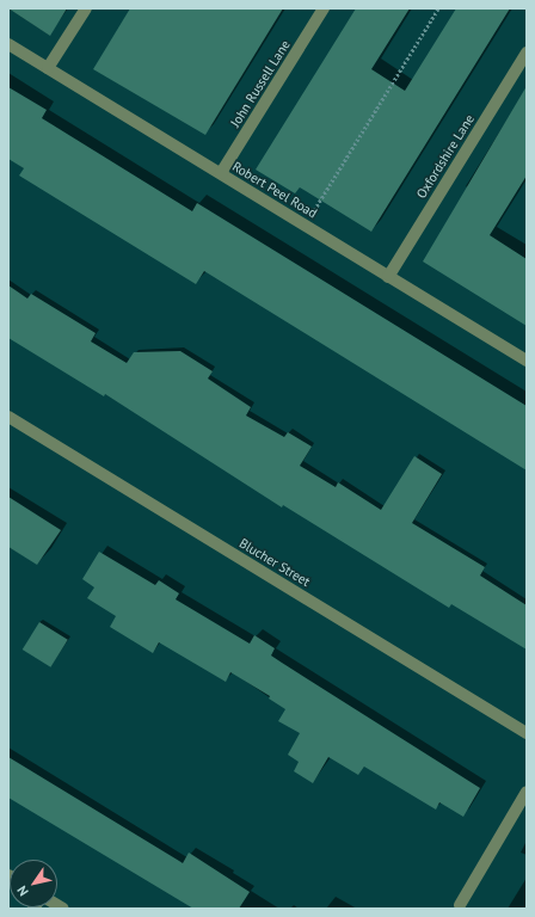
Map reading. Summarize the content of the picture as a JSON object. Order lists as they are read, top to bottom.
{
  "streets": {
    "street": [
      "John Russell Lane",
      "Oxfordshire Lane",
      "Robert Peel Road",
      "Blucher Street"
    ]
  },
  "crossings": [
    ["John Russell Lane", "Robert Peel Road"],
    ["Oxfordshire Lane", "Robert Peel Road"]
  ],
  "north": "bottom left"
}
